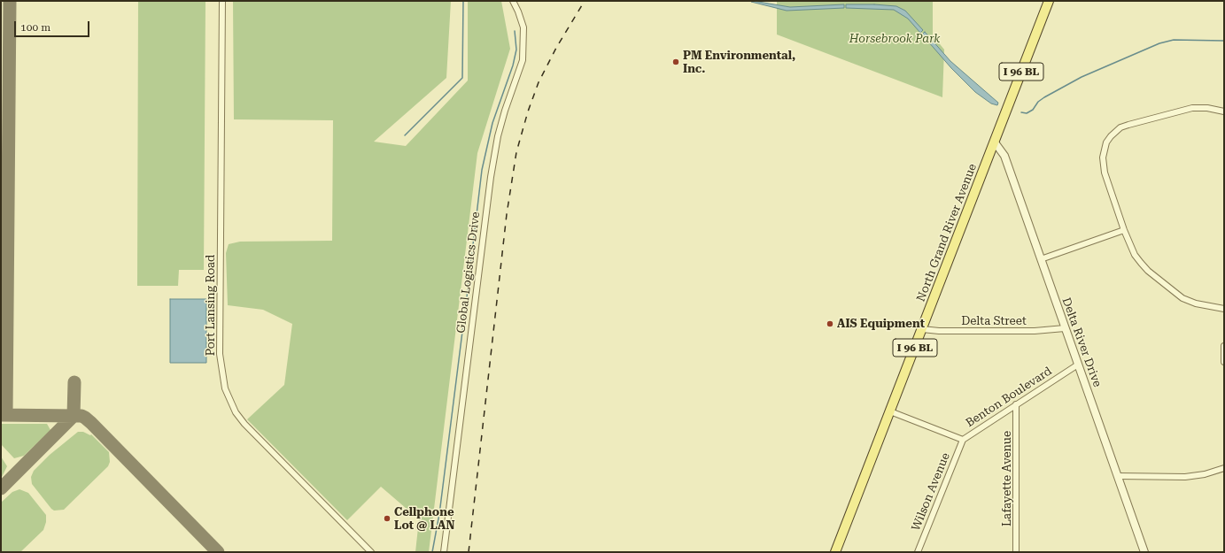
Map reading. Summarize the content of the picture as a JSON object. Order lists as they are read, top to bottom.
{
  "streets": {
    "main road": ["I 96 BL", "North Grand River Avenue"],
    "street": [
      "Global Logistics Drive",
      "Port Lansing Road",
      "Delta Street",
      "Delta River Drive",
      "Benton Boulevard",
      "Lafayette Avenue",
      "Wilson Avenue"
    ]
  },
  "crossings": [
    ["North Grand River Avenue", "Delta Street"],
    ["North Grand River Avenue", "Delta River Drive"],
    ["North Grand River Avenue", "Benton Boulevard"],
    ["Delta Street", "Delta River Drive"],
    ["Delta River Drive", "Benton Boulevard"],
    ["Benton Boulevard", "Lafayette Avenue"],
    ["Benton Boulevard", "Wilson Avenue"]
  ],
  "parks": ["Horsebrook Park"],
  "places": ["PM Environmental, Inc.", "AIS Equipment", "Cellphone Lot @ LAN"],
  "scale_bar": "100 m"
}
